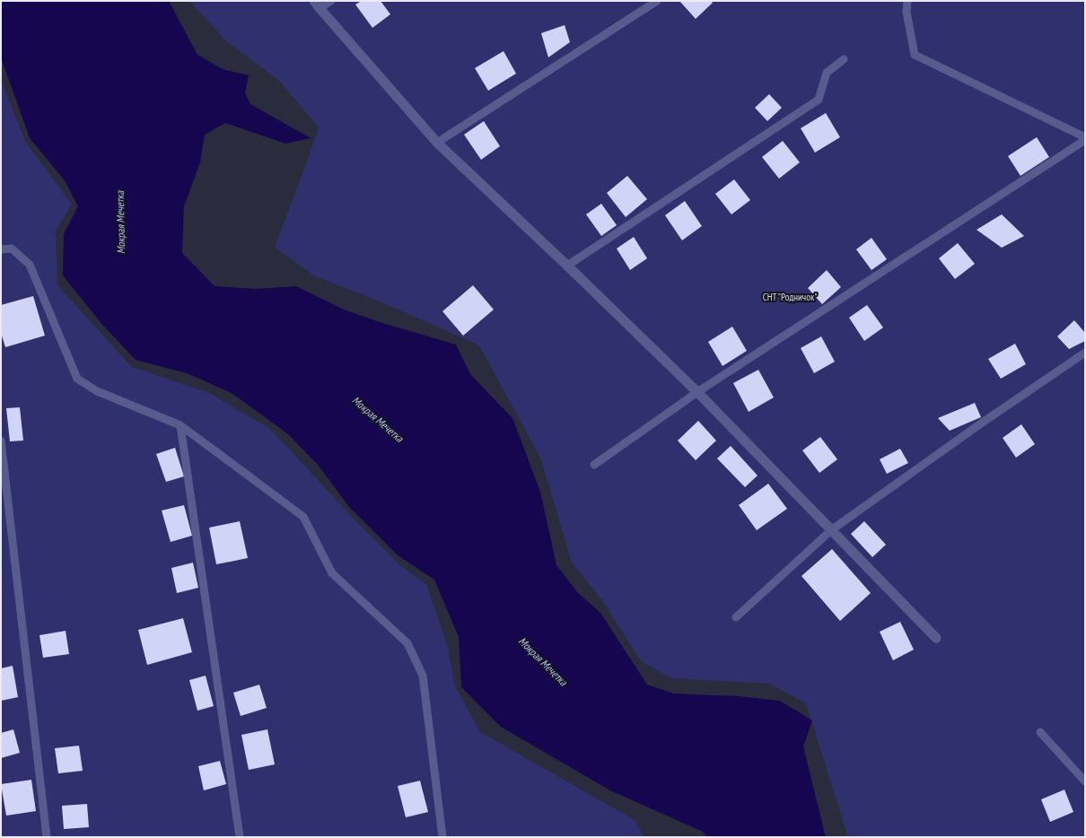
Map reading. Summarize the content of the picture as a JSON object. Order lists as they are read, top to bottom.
{
  "water": ["Мокрая Мечетка"],
  "parks": ["СНТ \"Родничок\""]
}
